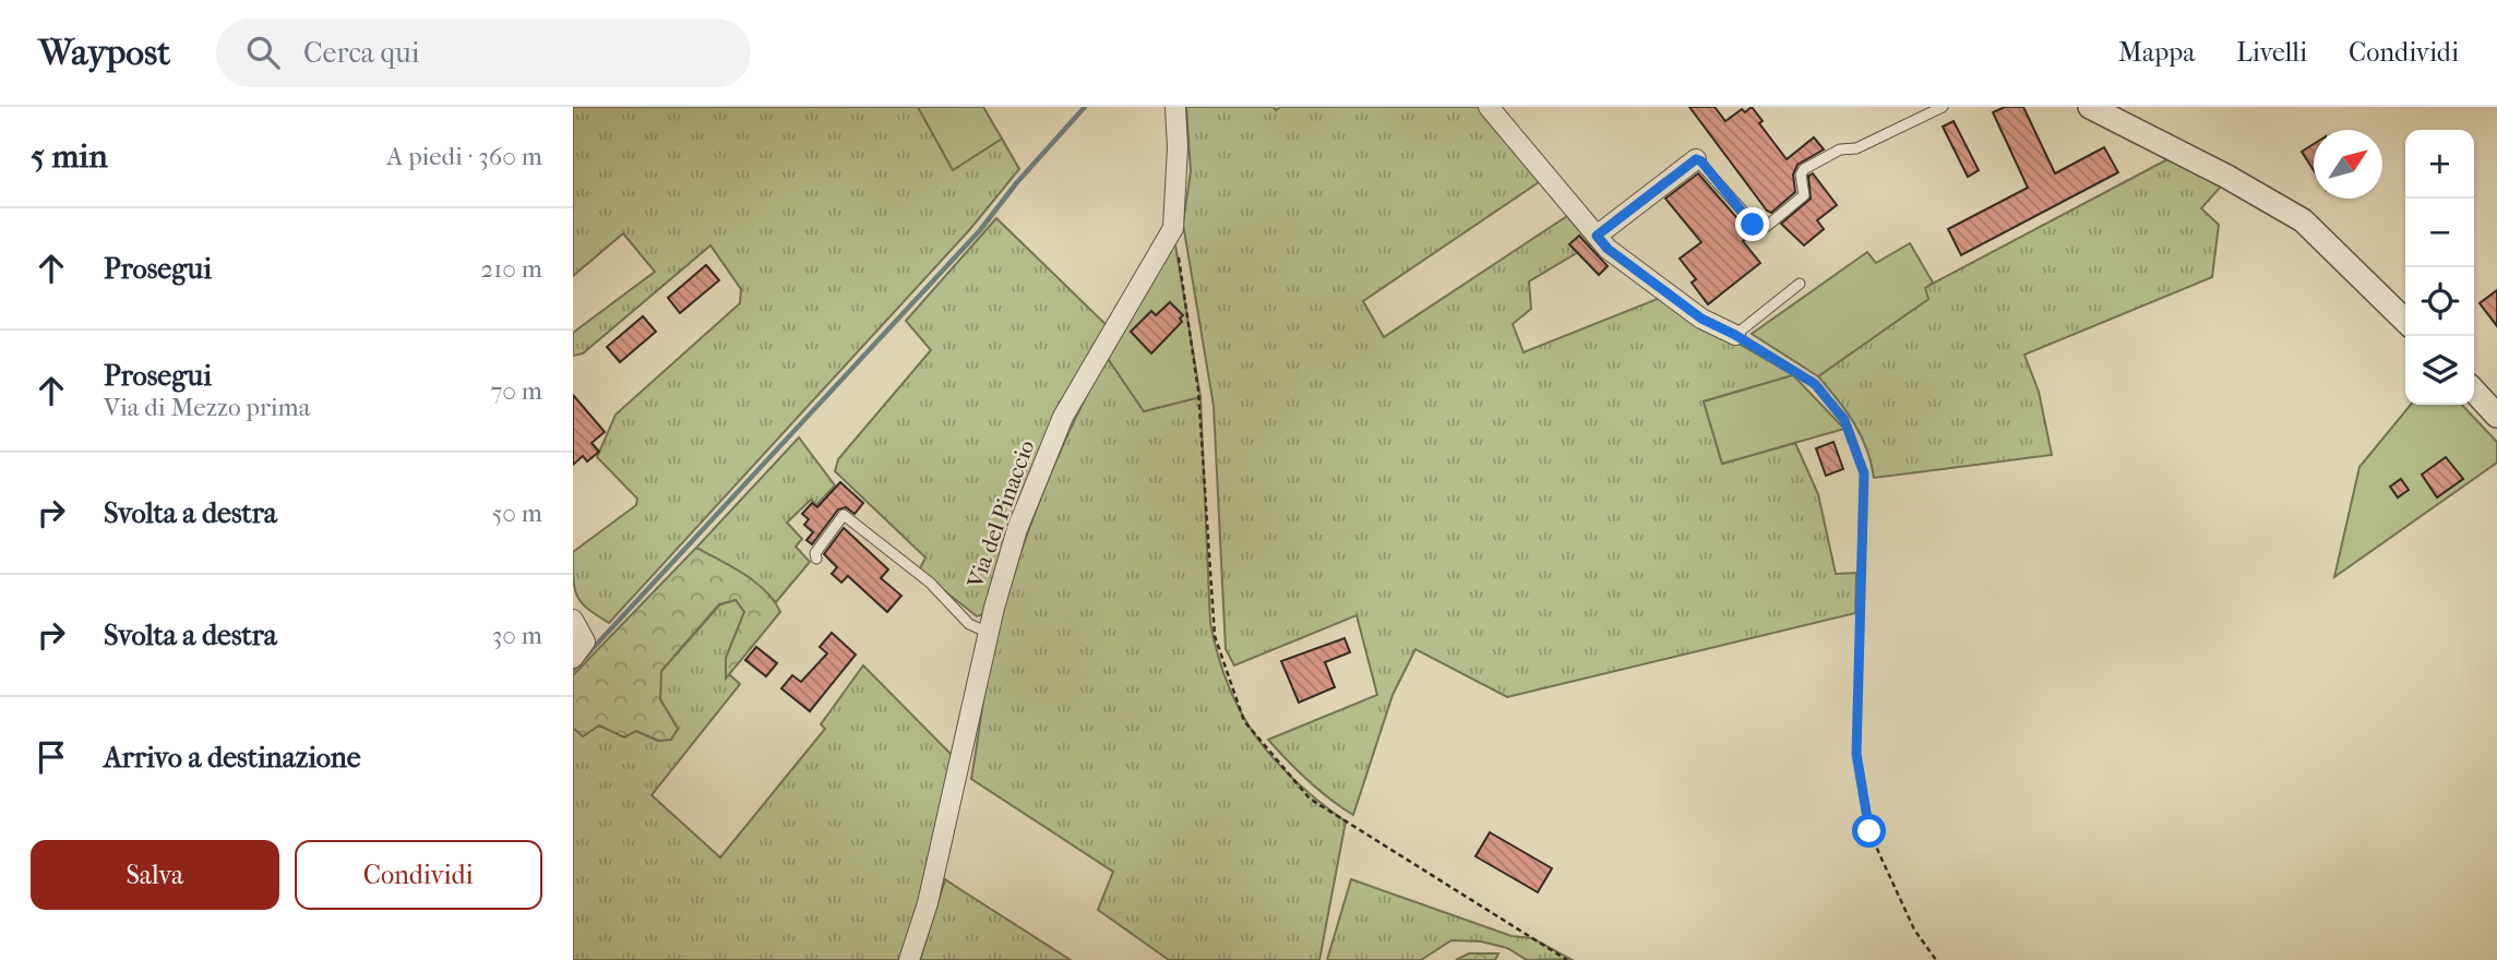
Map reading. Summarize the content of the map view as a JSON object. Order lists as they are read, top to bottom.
{
  "streets": {
    "street": ["Via del Pinaccio"]
  },
  "north": "top right",
  "page": {
    "header": "Waypost",
    "search": "Cerca qui",
    "nav": ["Mappa", "Livelli", "Condividi"],
    "heading": ["5 min", "A piedi · 360 m"],
    "map_buttons": ["+", "−"],
    "list": [
      ["Prosegui", "210 m"],
      ["Prosegui", "Via di Mezzo prima", "70 m"],
      ["Svolta a destra", "50 m"],
      ["Svolta a destra", "30 m"],
      "Arrivo a destinazione"
    ],
    "buttons": ["Salva", "Condividi"]
  }
}
